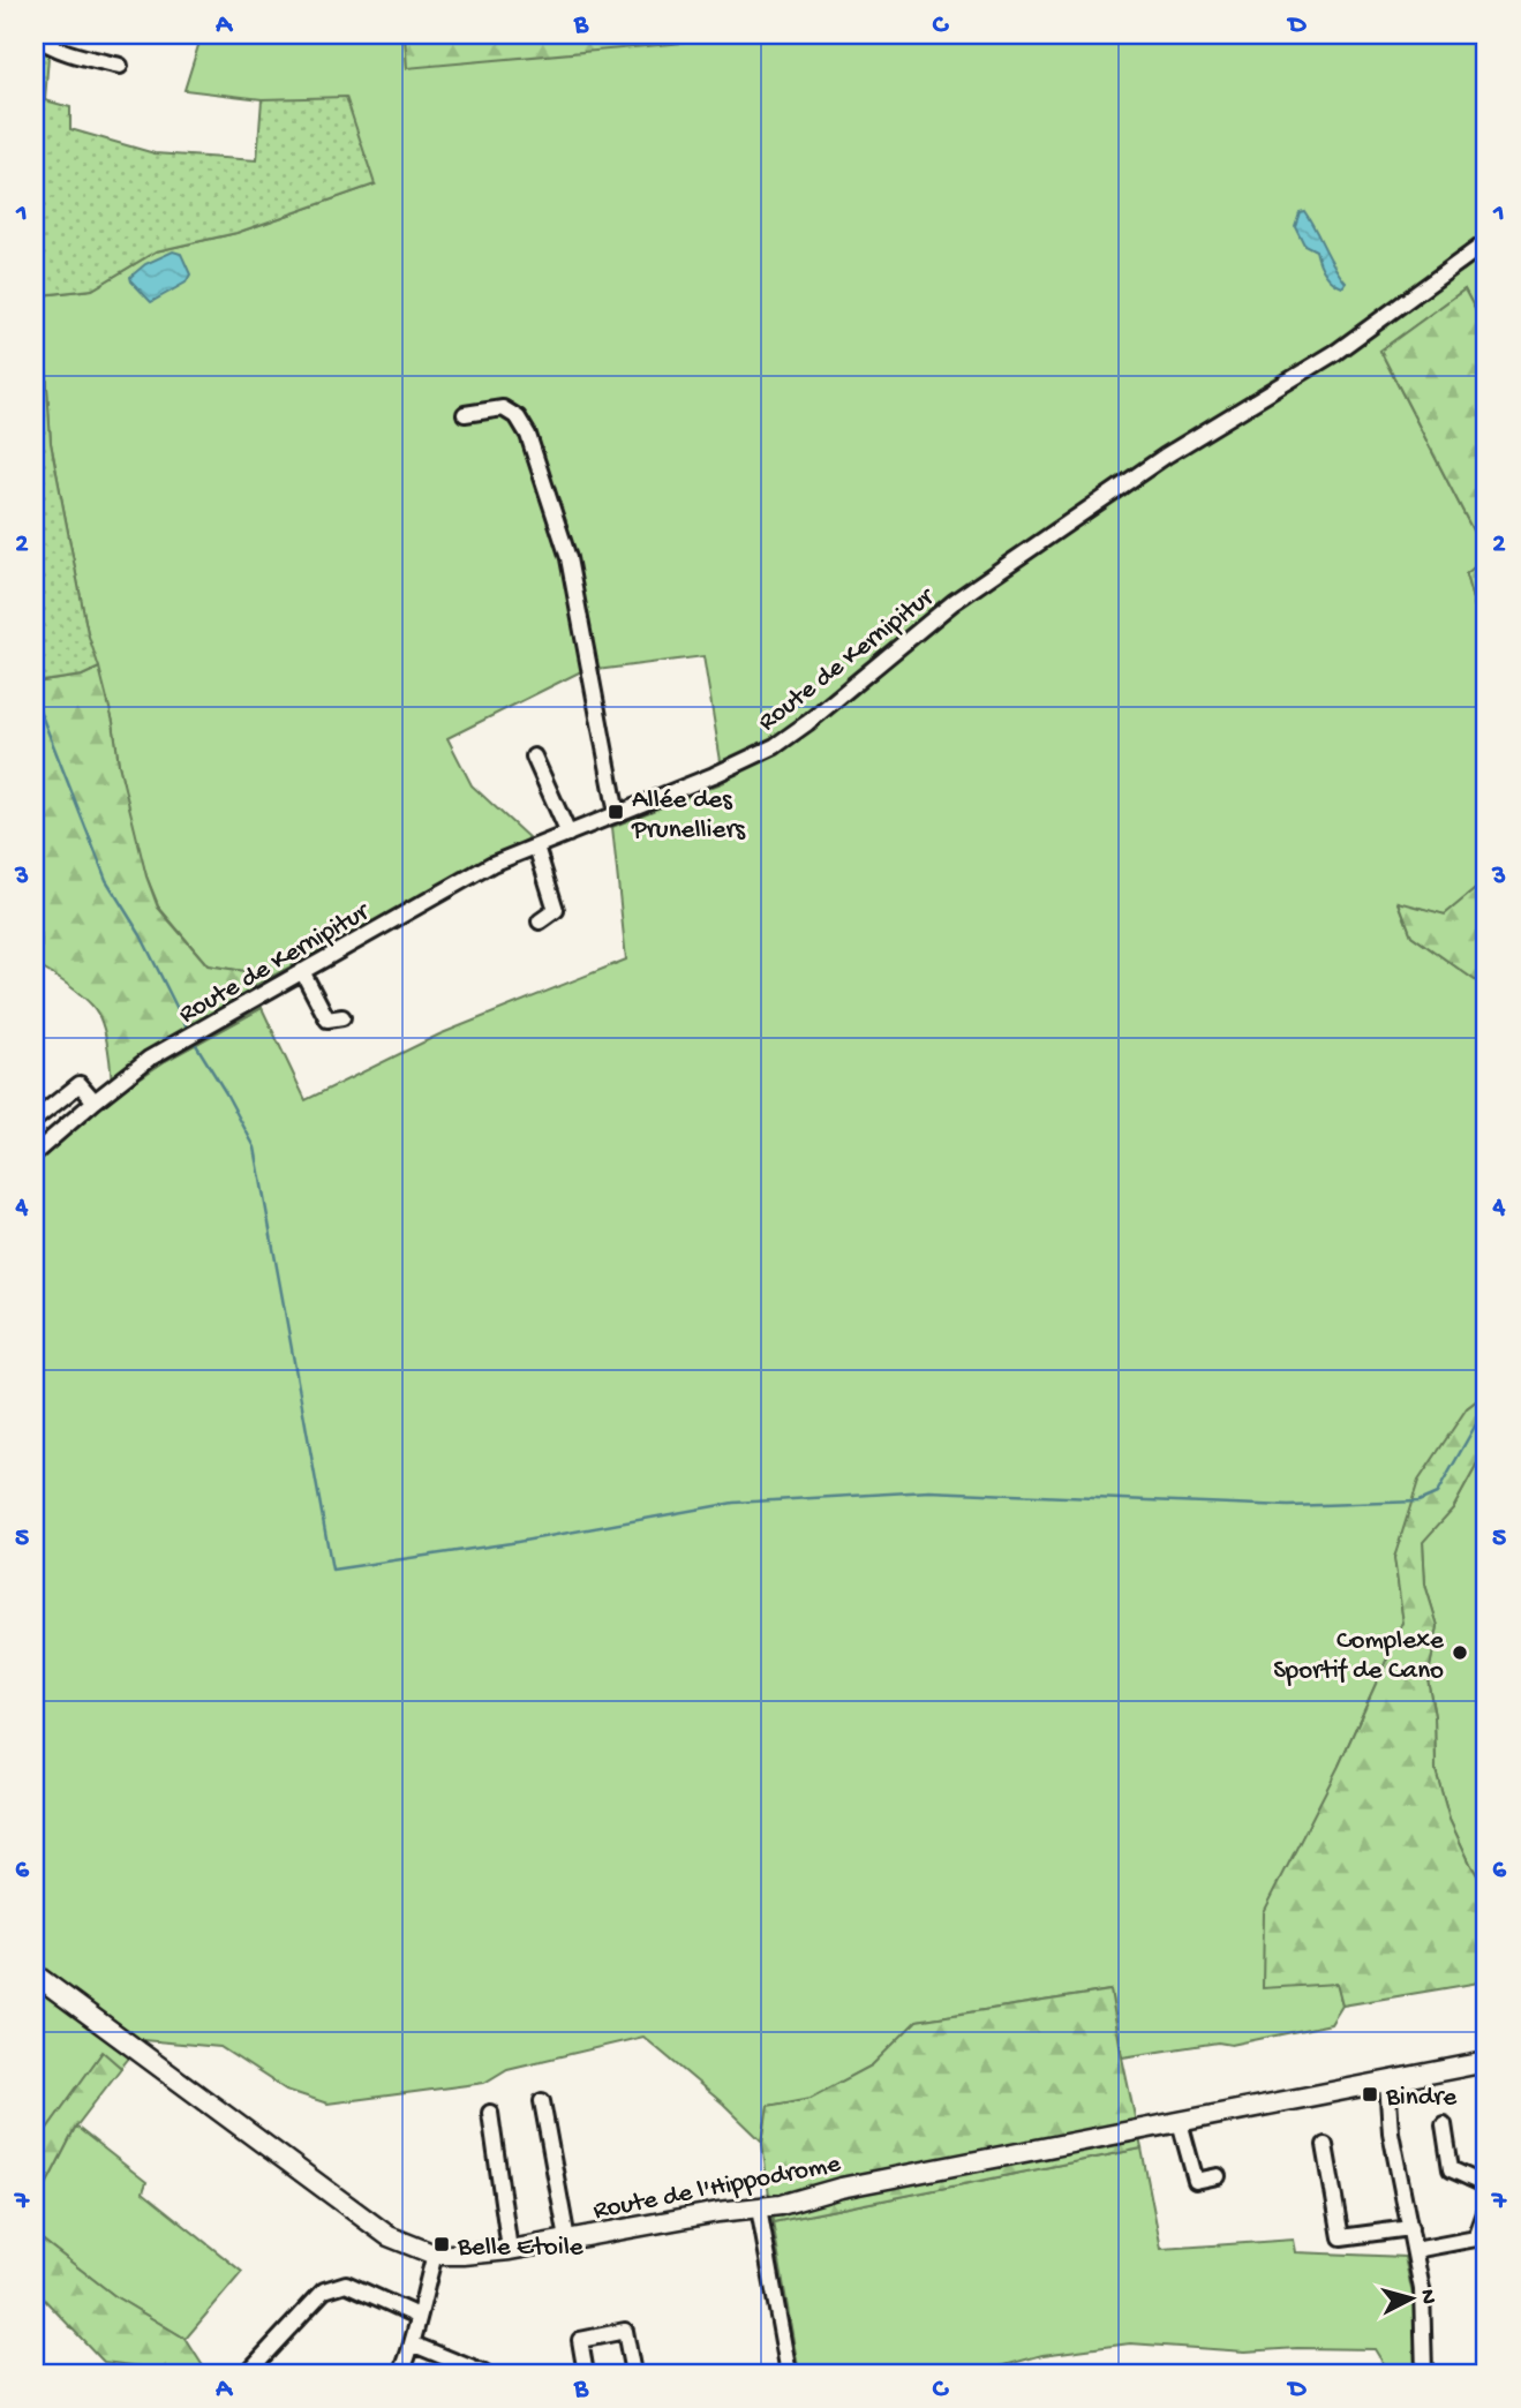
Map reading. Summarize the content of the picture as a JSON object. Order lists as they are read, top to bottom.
{
  "streets": {
    "main road": ["Route de l'Hippodrome"],
    "street": ["Route de Kernipitur"]
  },
  "places": {
    "transit": ["Allée des Prunelliers", "Bindre", "Belle Etoile"],
    "other": ["Complexe Sportif de Cano"]
  },
  "north": "right",
  "grid": {
    "columns": [
      "A",
      "B",
      "C",
      "D"
    ],
    "rows": [
      "1",
      "2",
      "3",
      "4",
      "5",
      "6",
      "7"
    ]
  }
}
